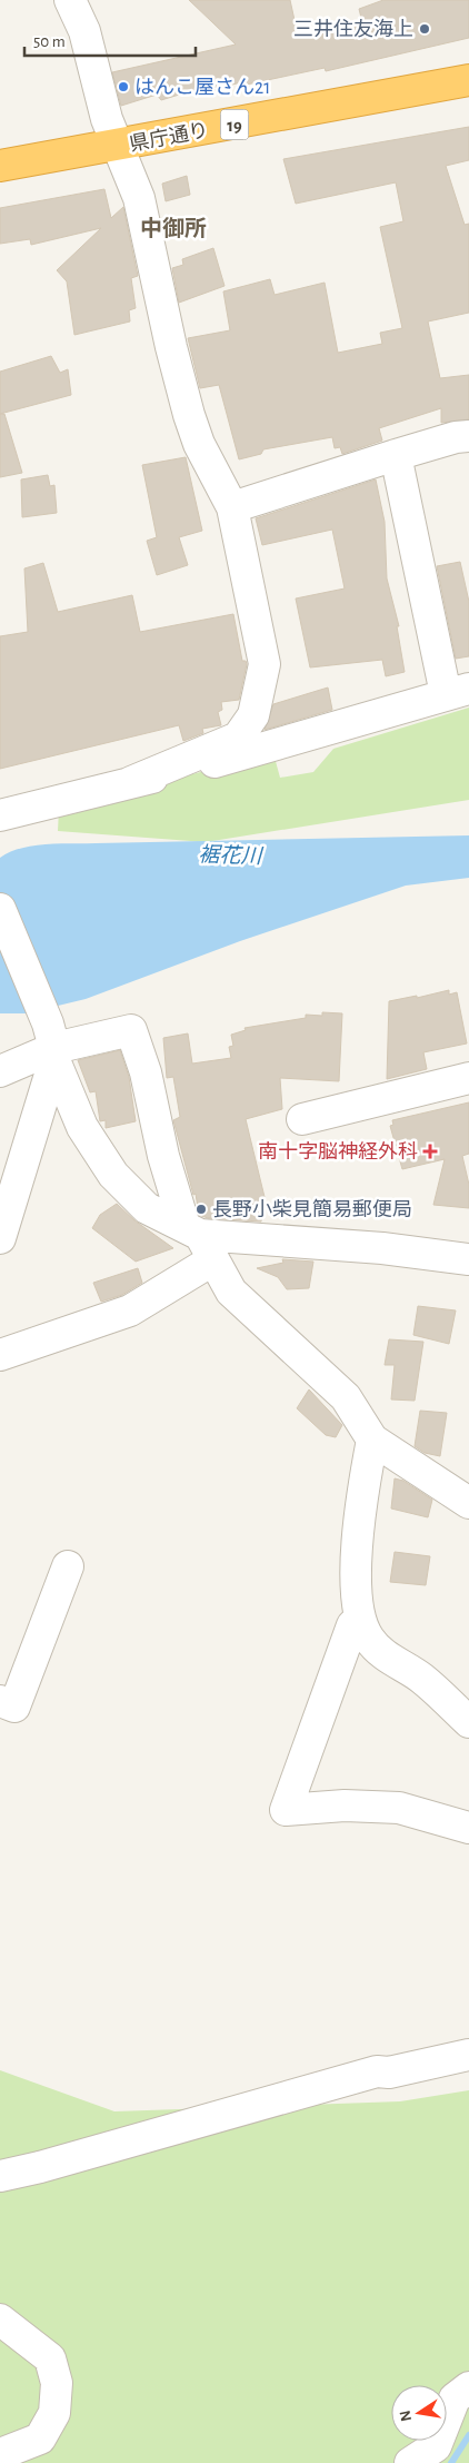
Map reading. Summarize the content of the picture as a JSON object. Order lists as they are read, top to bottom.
{
  "streets": {
    "highway": ["19", "県庁通り"]
  },
  "districts": ["中御所"],
  "water": ["裾花川"],
  "places": {
    "other": ["三井住友海上", "はんこ屋さん21", "長野小柴見簡易郵便局"],
    "health": ["南十字脳神経外科"]
  },
  "scale_bar": "50 m",
  "north": "left"
}
